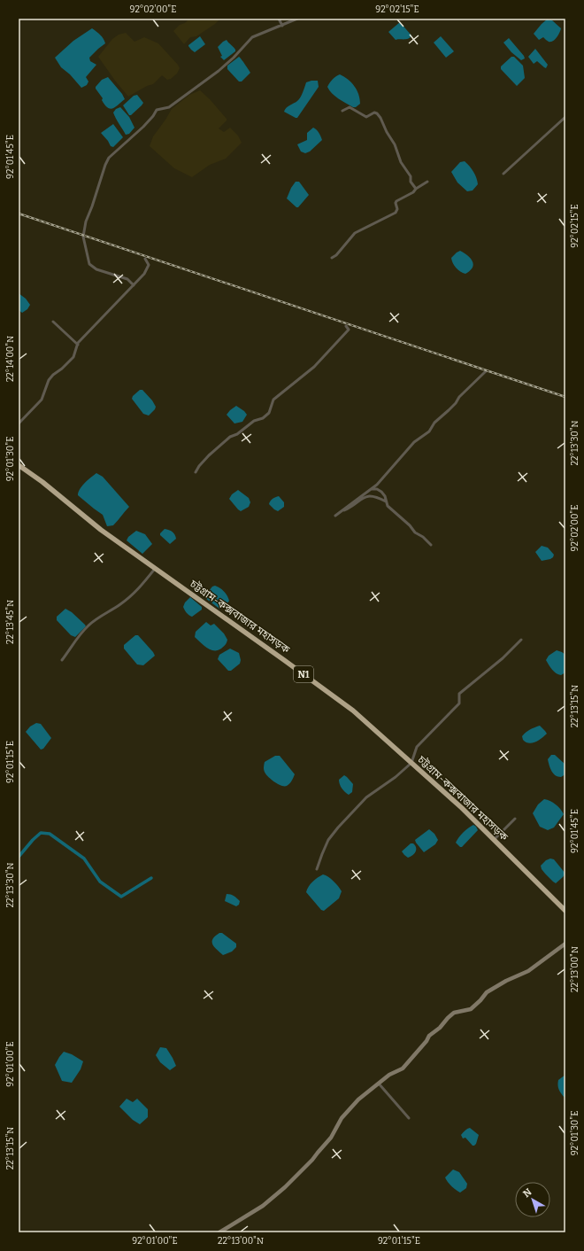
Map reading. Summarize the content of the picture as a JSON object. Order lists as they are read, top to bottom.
{
  "streets": {
    "highway": ["চট্টগ্রাম-কক্সবাজার মহাসড়ক", "N1"]
  },
  "north": "top left",
  "coordinates": [
    "92°02'00\"E",
    "92°02'15\"E",
    "92°01'45\"E",
    "22°14'00\"N",
    "22°13'30\"N",
    "92°01'30\"E",
    "22°13'45\"N",
    "22°13'15\"N",
    "92°01'15\"E",
    "22°13'00\"N",
    "92°01'00\"E"
  ]
}
